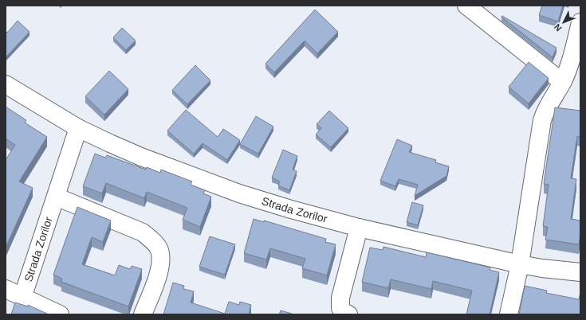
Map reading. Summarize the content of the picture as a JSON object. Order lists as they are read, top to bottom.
{
  "streets": {
    "street": ["Strada Zorilor"]
  },
  "north": "bottom left"
}
